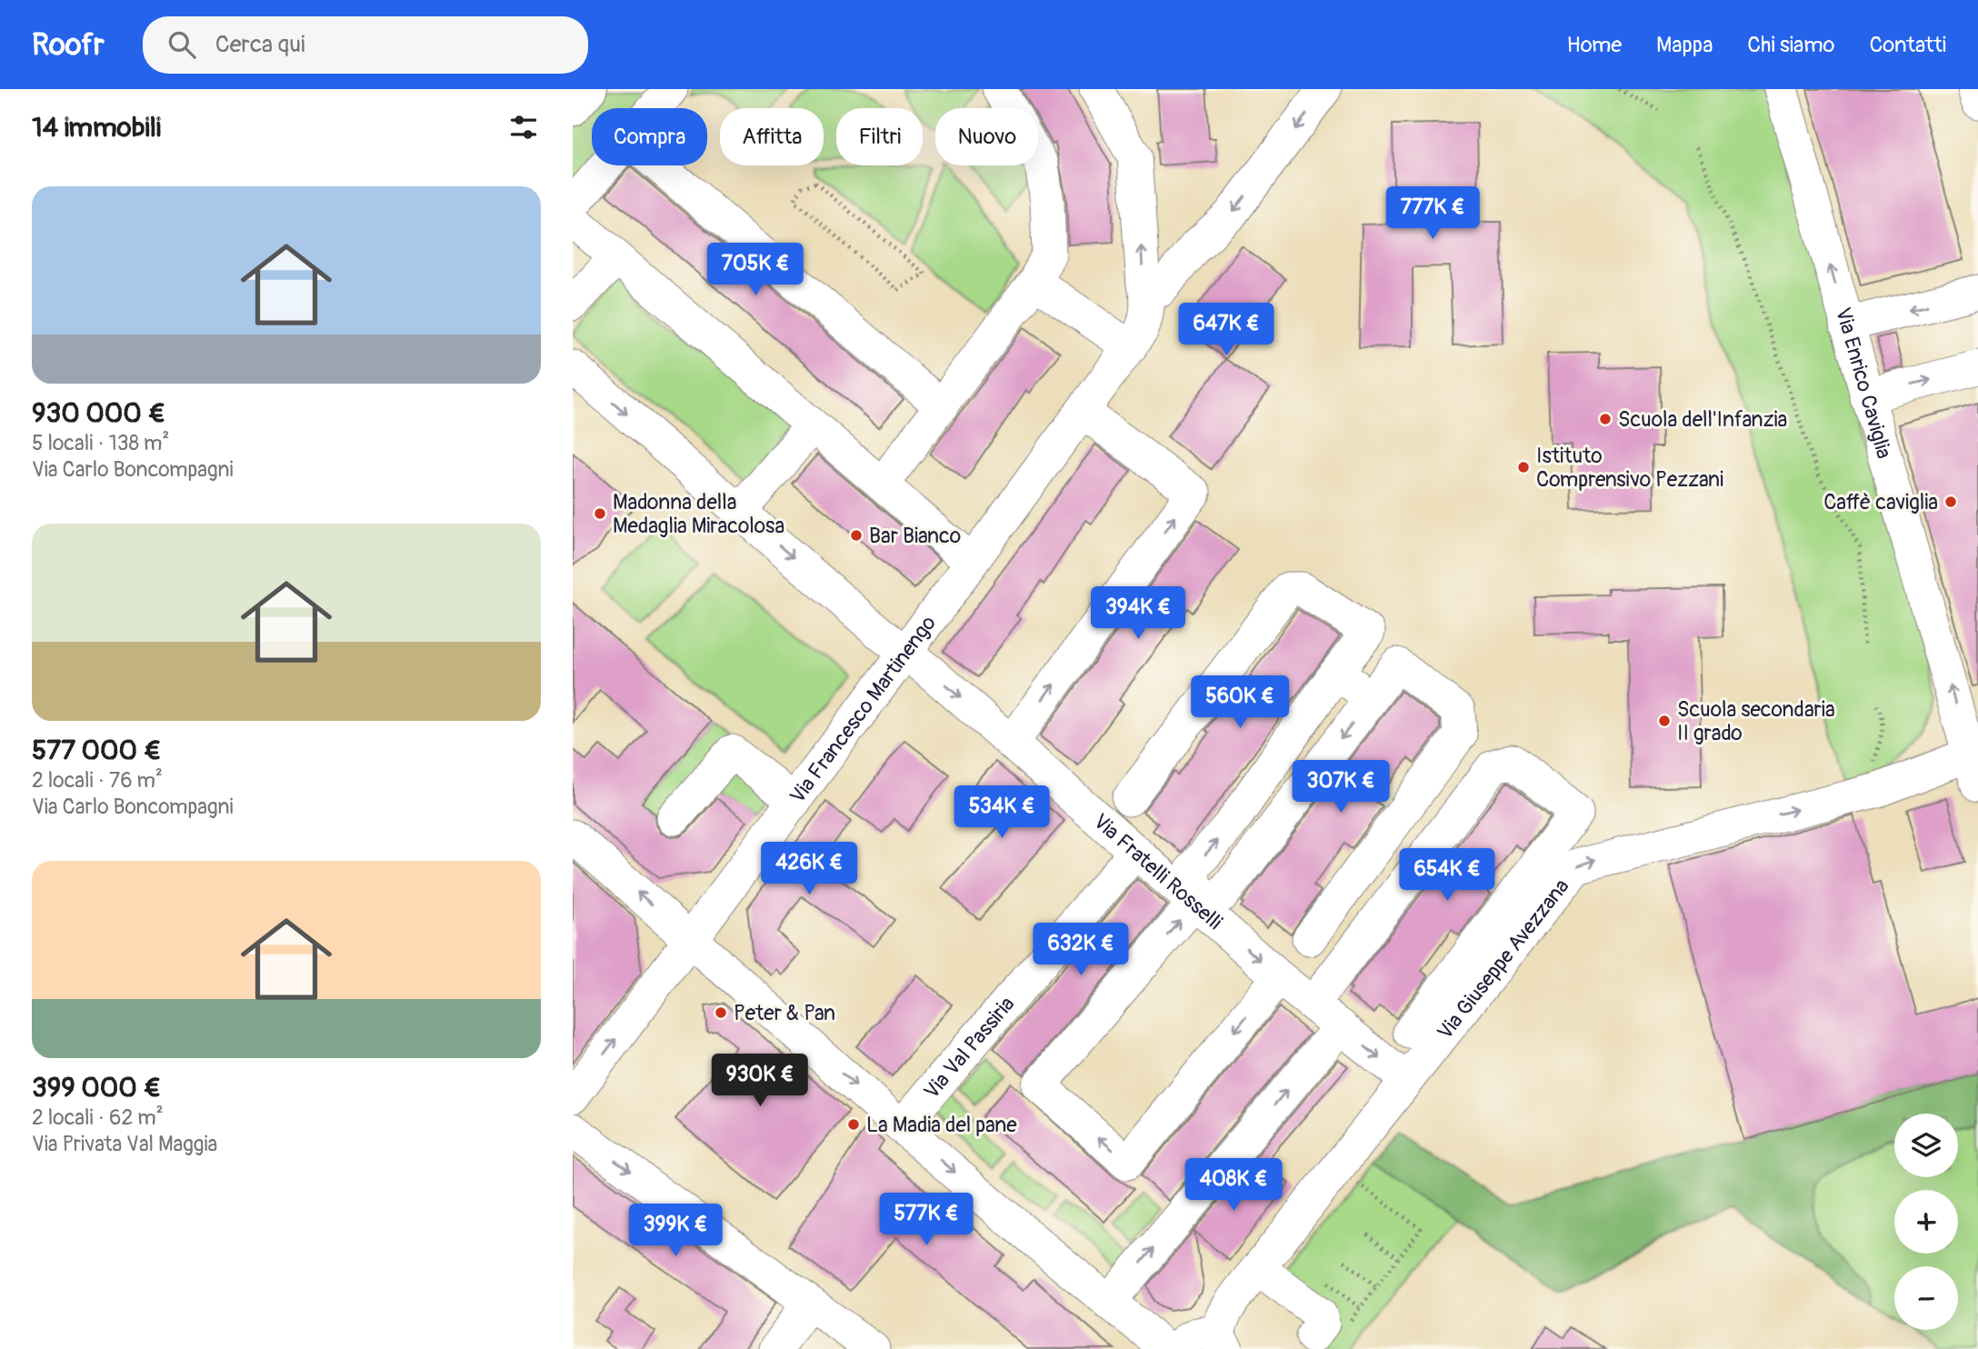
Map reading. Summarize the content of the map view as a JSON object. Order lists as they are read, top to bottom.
{
  "streets": {
    "street": [
      "Via Enrico Caviglia",
      "Via Francesco Martinengo",
      "Via Fratelli Rosselli",
      "Via Giuseppe Avezzana",
      "Via Val Passiria"
    ]
  },
  "crossings": [
    ["Via Enrico Caviglia", "Via Giuseppe Avezzana"],
    ["Via Francesco Martinengo", "Via Fratelli Rosselli"],
    ["Via Fratelli Rosselli", "Via Giuseppe Avezzana"],
    ["Via Fratelli Rosselli", "Via Val Passiria"]
  ],
  "one_way": ["Via Enrico Caviglia"],
  "places": [
    "Scuola dell'Infanzia",
    "Istituto Comprensivo Pezzani",
    "Caffè caviglia",
    "Madonna della Medaglia Miracolosa",
    "Bar Bianco",
    "Scuola secondaria II grado",
    "Peter & Pan",
    "La Madia del pane"
  ],
  "page": {
    "header": "Roofr",
    "search": "Cerca qui",
    "nav": [
      "Home",
      "Mappa",
      "Chi siamo",
      "Contatti"
    ],
    "heading": "14 immobili",
    "chip": [
      "Compra",
      "Affitta",
      "Filtri",
      "Nuovo"
    ],
    "list": [
      {
        "name": "930 000 €",
        "note": "5 locali · 138 m² · Via Carlo Boncompagni"
      },
      {
        "name": "577 000 €",
        "note": "2 locali · 76 m² · Via Carlo Boncompagni"
      },
      {
        "name": "399 000 €",
        "note": "2 locali · 62 m² · Via Privata Val Maggia"
      }
    ],
    "price": [
      "777K €",
      "705K €",
      "647K €",
      "394K €",
      "560K €",
      "307K €",
      "534K €",
      "426K €",
      "654K €",
      "632K €",
      "930K €",
      "408K €",
      "577K €",
      "399K €"
    ],
    "map_buttons": ["+", "−"]
  }
}
